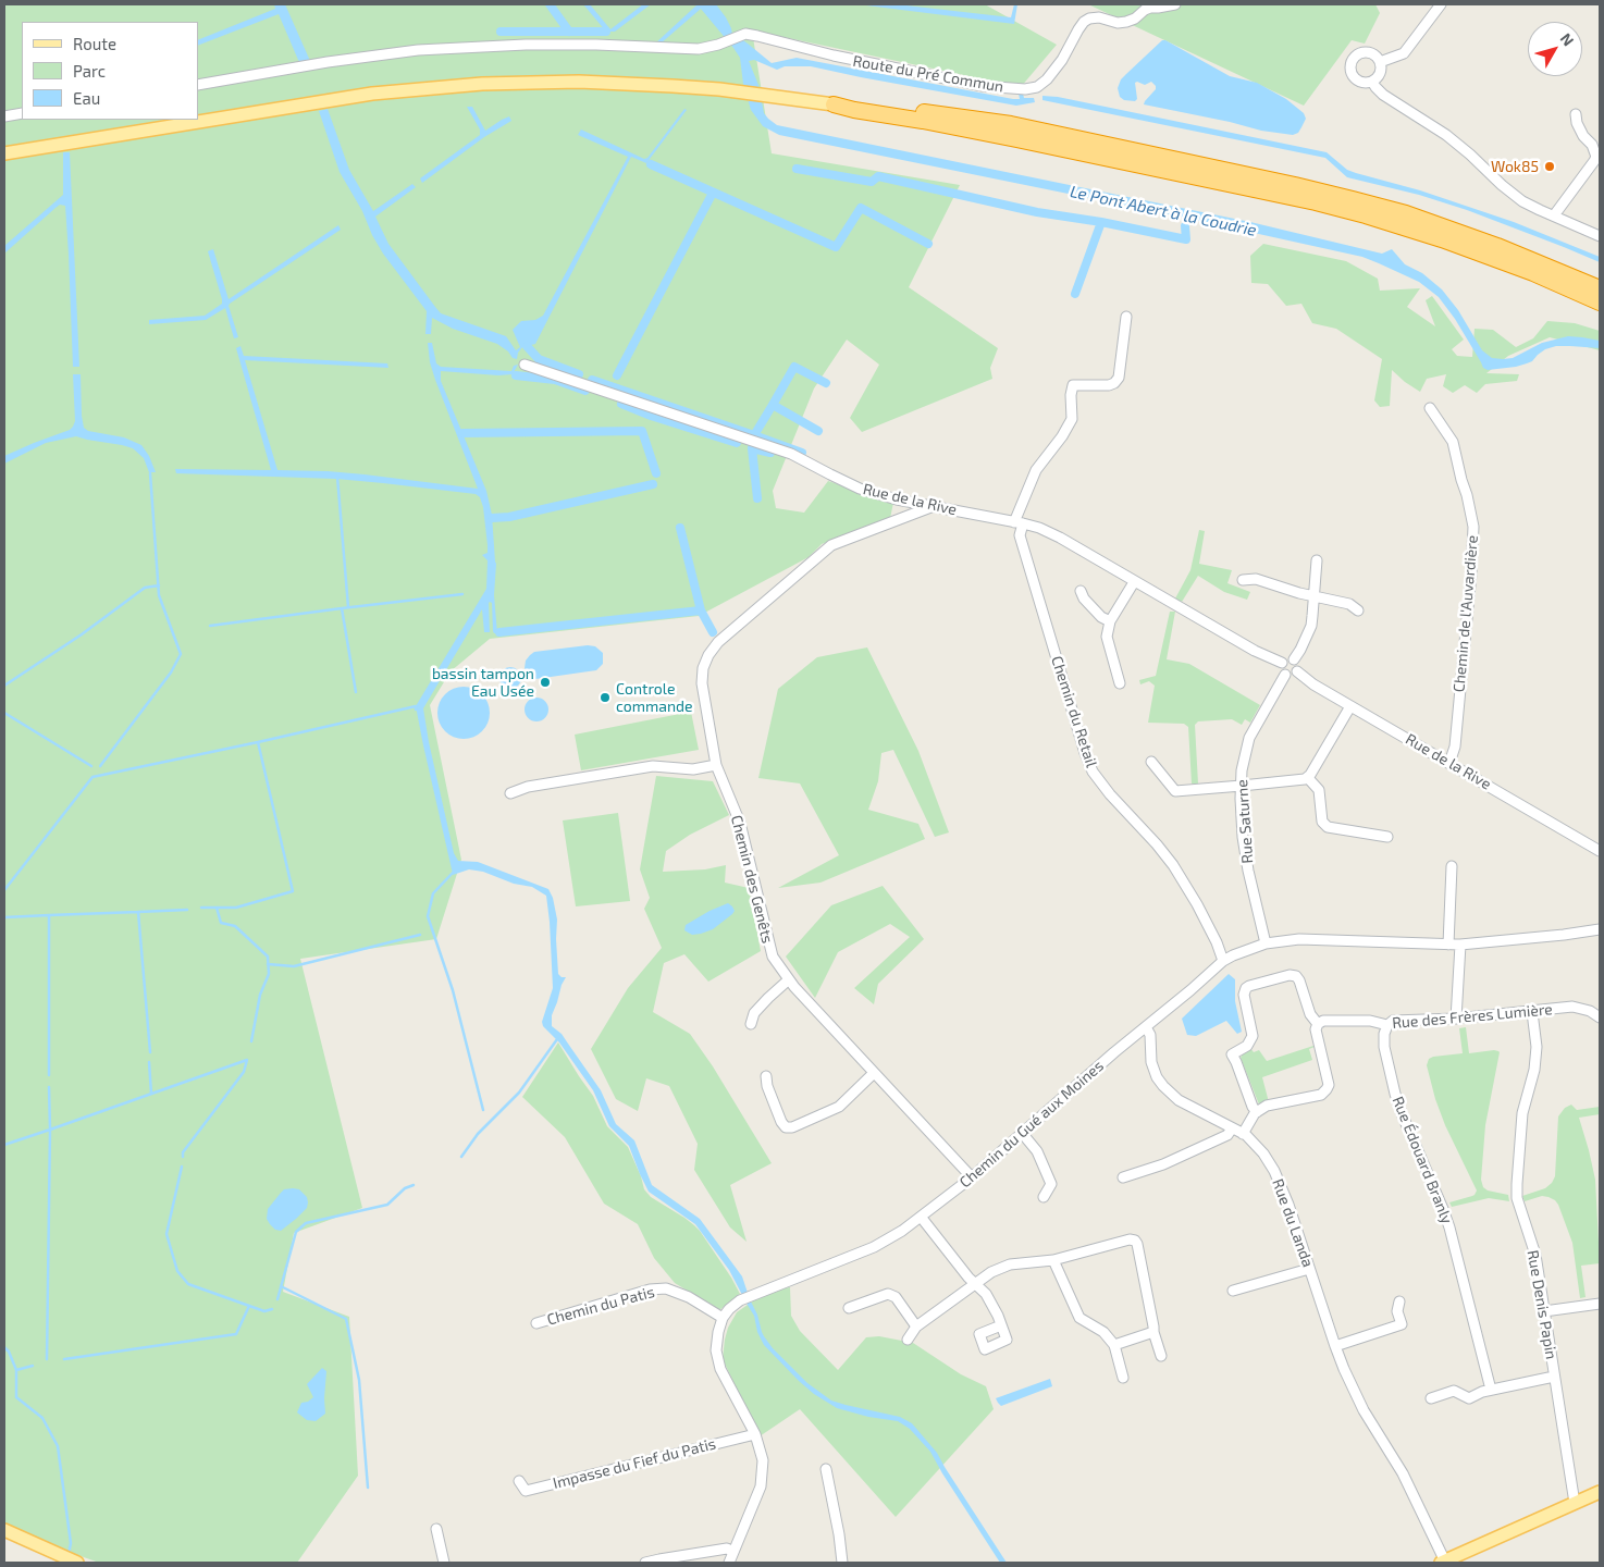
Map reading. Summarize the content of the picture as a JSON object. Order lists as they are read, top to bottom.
{
  "streets": {
    "street": [
      "Route du Pré Commun",
      "Rue de la Rive",
      "Chemin de l'Auvardière",
      "Chemin du Retail",
      "Rue Saturne",
      "Chemin des Genêts",
      "Rue des Frères Lumière",
      "Chemin du Gué aux Moines",
      "Rue Édouard Branly",
      "Rue du Landa",
      "Rue Denis Papin",
      "Chemin du Patis",
      "Impasse du Fief du Patis"
    ]
  },
  "crossings": [
    ["Rue de la Rive", "Chemin de l'Auvardière"],
    ["Rue de la Rive", "Chemin du Retail"],
    ["Rue de la Rive", "Rue Saturne"],
    ["Rue de la Rive", "Chemin des Genêts"],
    ["Chemin du Retail", "Chemin du Gué aux Moines"],
    ["Rue Saturne", "Chemin du Gué aux Moines"],
    ["Chemin des Genêts", "Chemin du Gué aux Moines"],
    ["Rue des Frères Lumière", "Rue Édouard Branly"],
    ["Rue des Frères Lumière", "Rue Denis Papin"],
    ["Chemin du Gué aux Moines", "Rue du Landa"],
    ["Chemin du Gué aux Moines", "Chemin du Patis"]
  ],
  "water": ["Le Pont Abert à la Coudrie"],
  "places": ["Wok85", "bassin tampon Eau Usée", "Controle commande"],
  "legend": ["Route", "Parc", "Eau"],
  "north": "top right"
}
